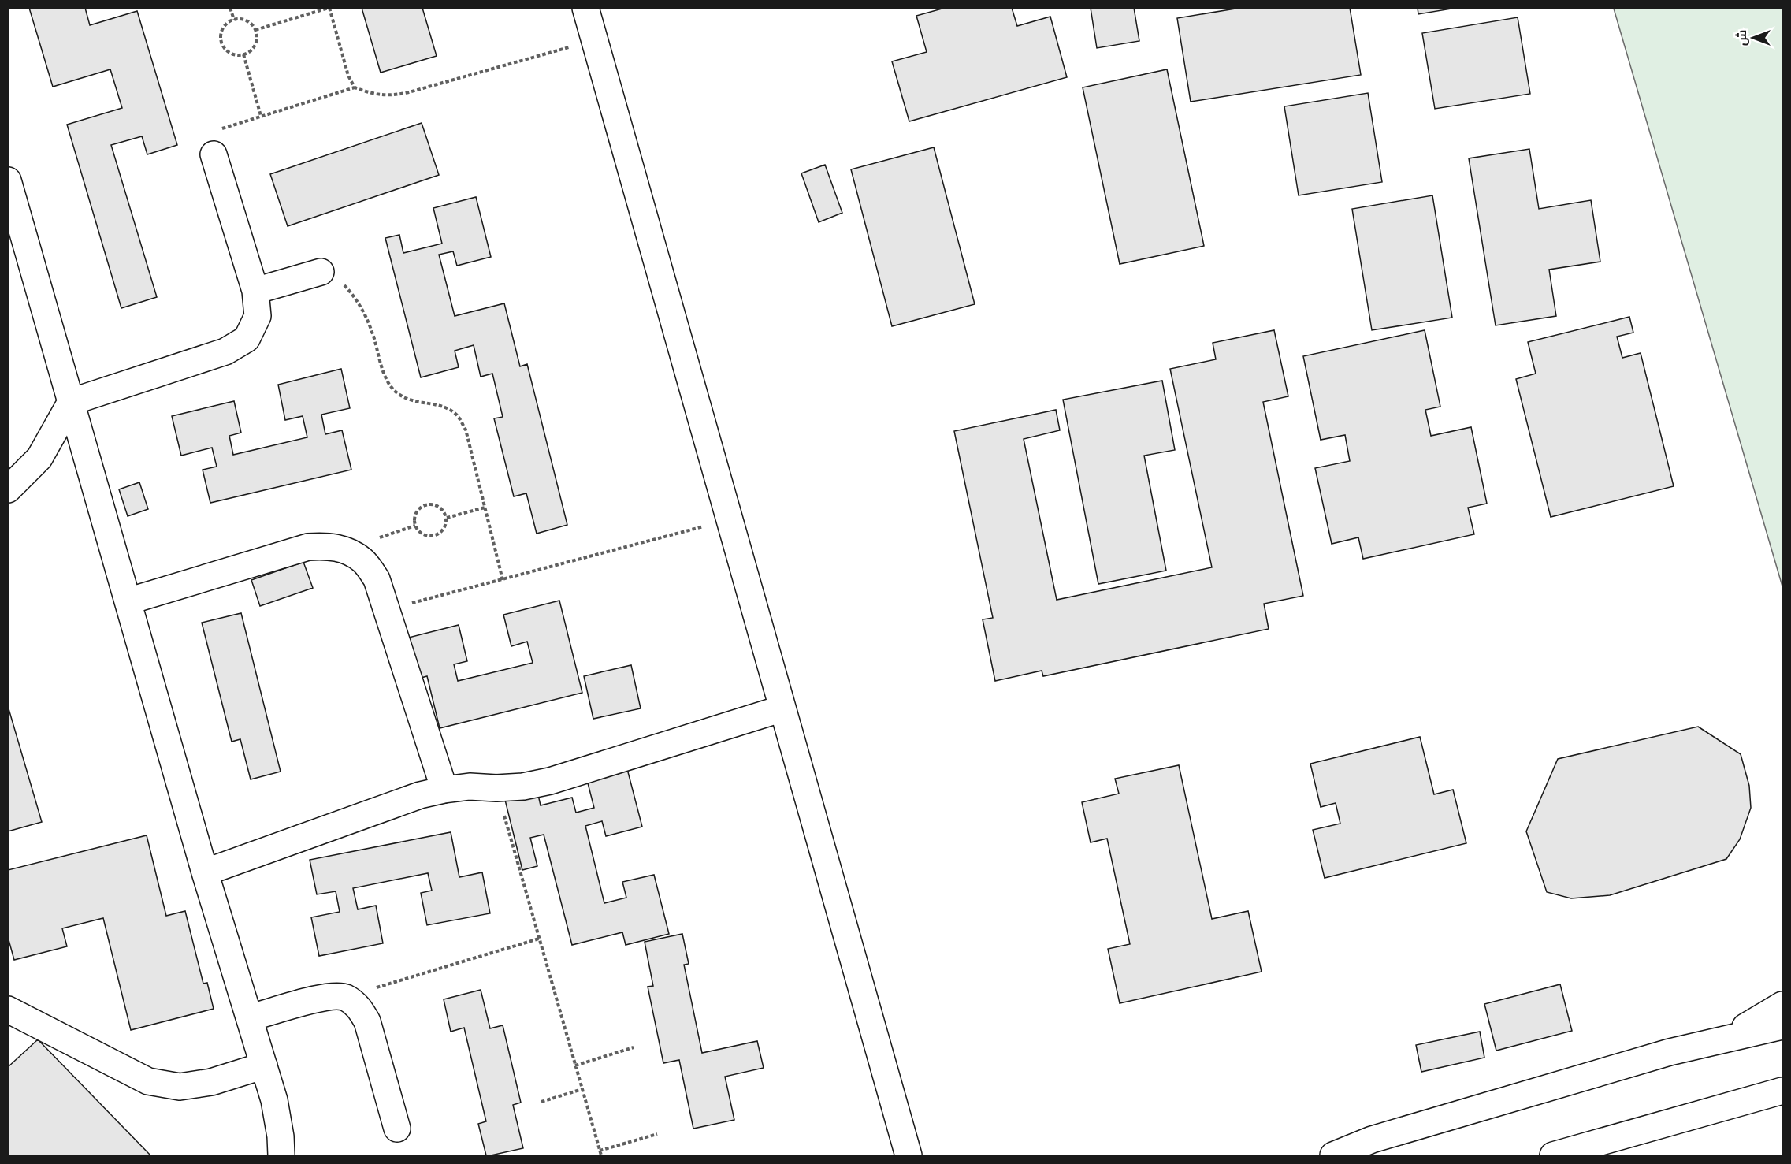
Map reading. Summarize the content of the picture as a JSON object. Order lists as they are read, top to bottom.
{
  "north": "left"
}
